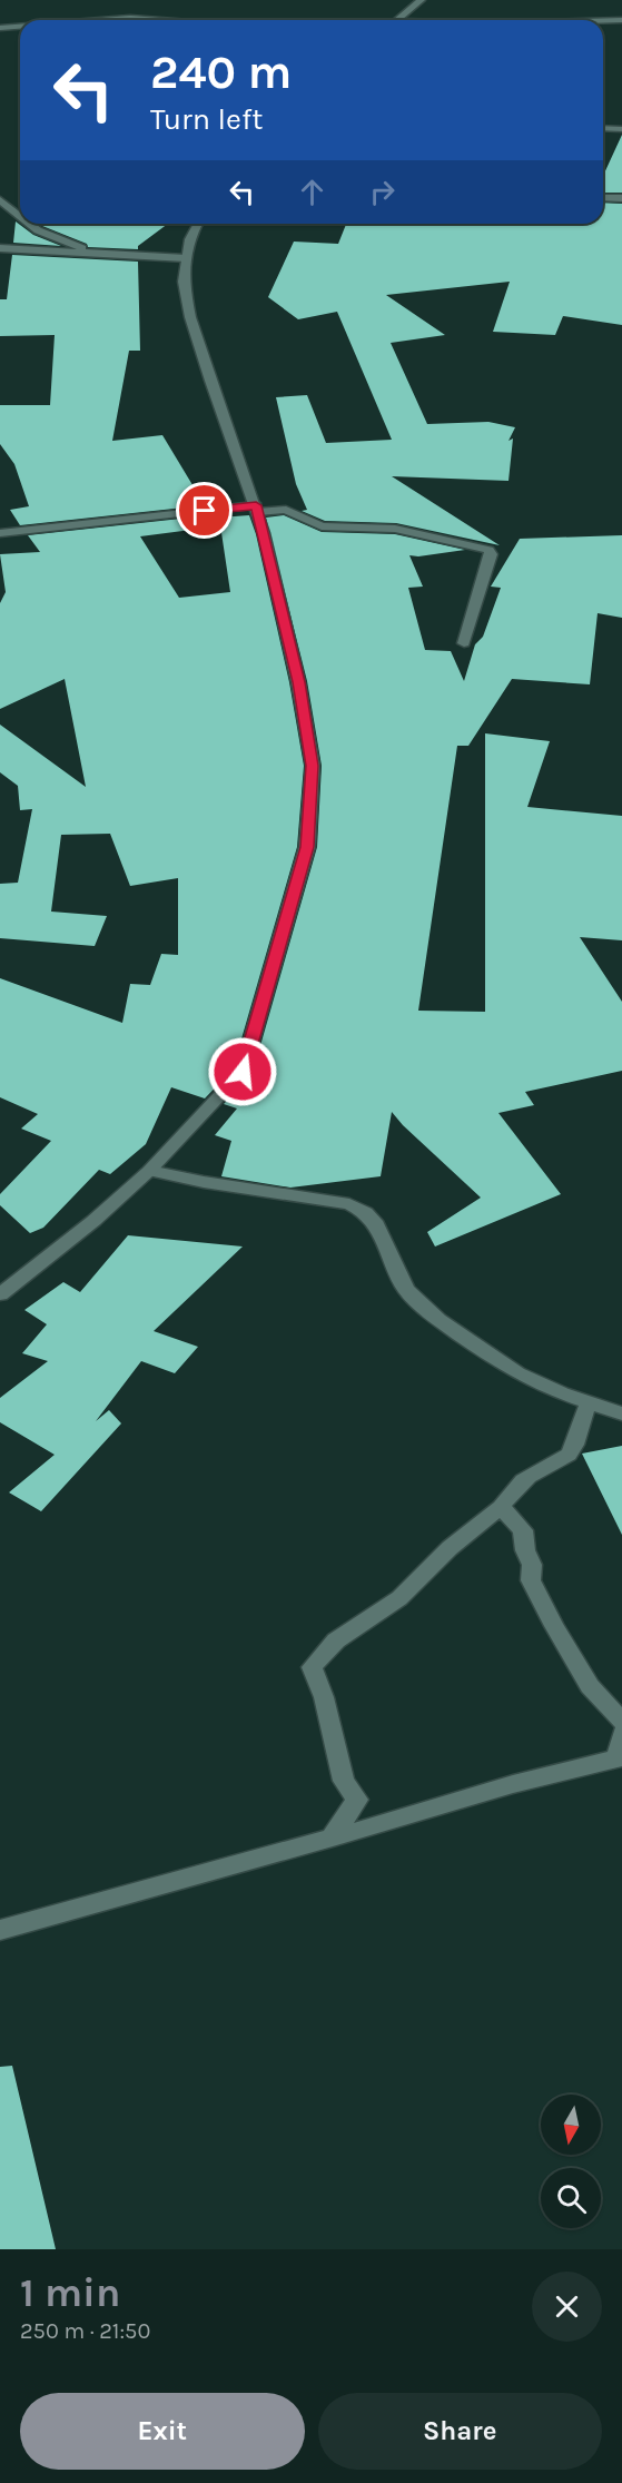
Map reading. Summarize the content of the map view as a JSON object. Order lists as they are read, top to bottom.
{
  "north": "bottom",
  "page": {
    "turn": ["240 m", "Turn left"],
    "heading": ["1 min", "250 m · 21:50"],
    "buttons": ["Exit", "Share"]
  }
}
